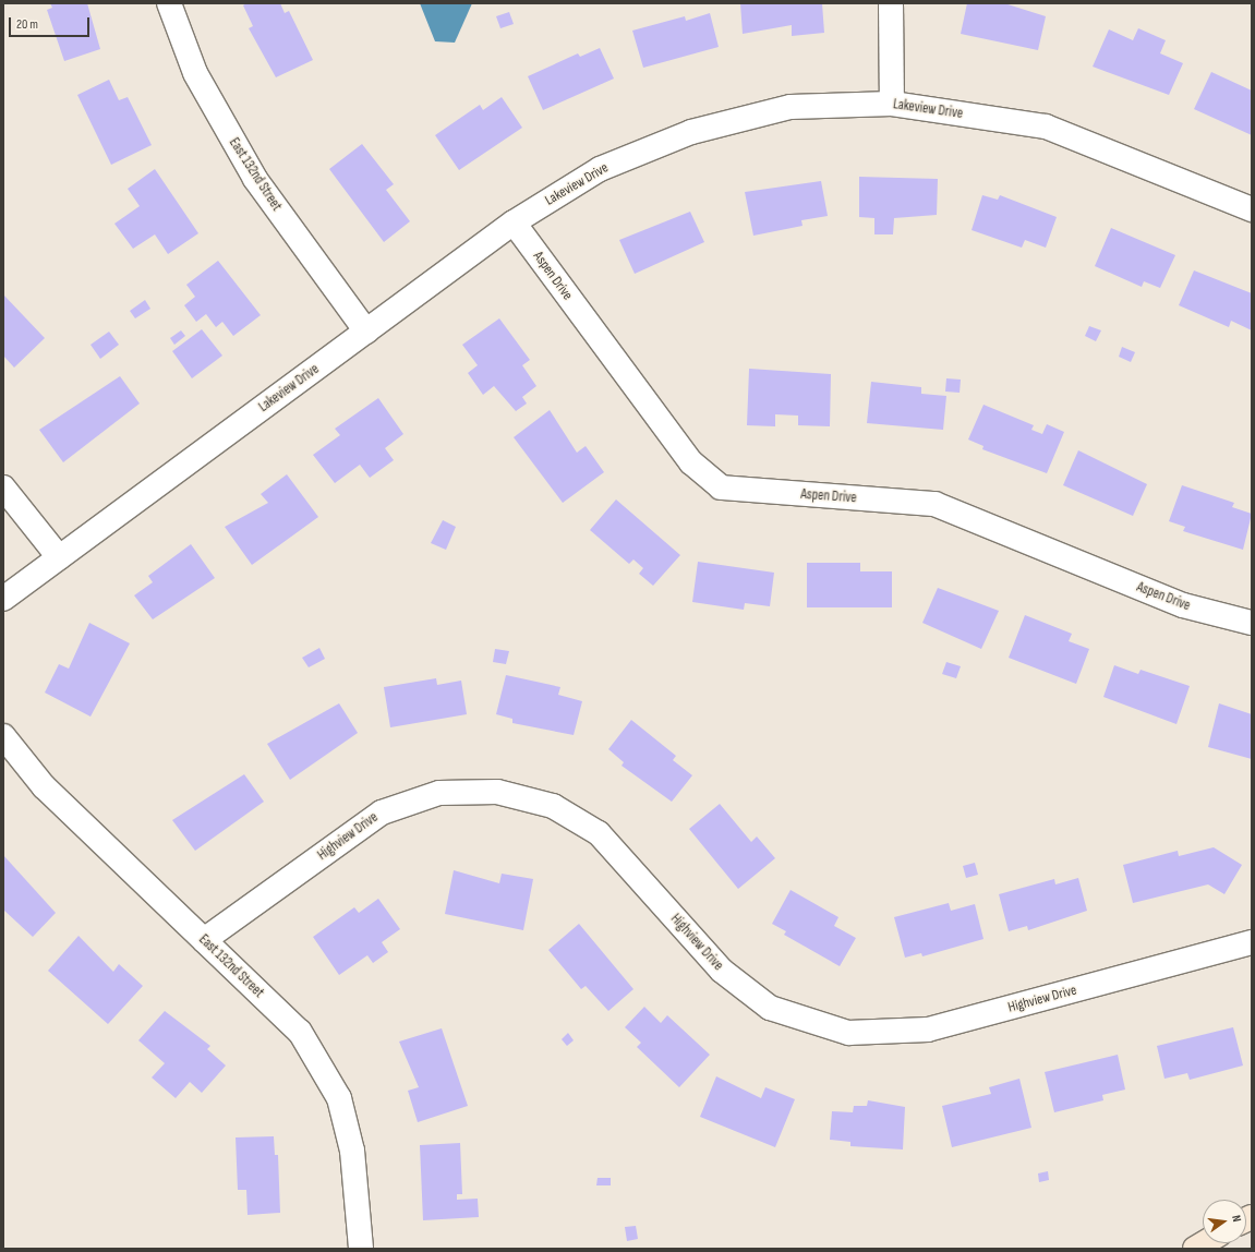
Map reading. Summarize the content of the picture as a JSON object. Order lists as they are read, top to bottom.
{
  "streets": {
    "street": [
      "Lakeview Drive",
      "East 132nd Street",
      "Aspen Drive",
      "Highview Drive"
    ]
  },
  "crossings": [
    ["Lakeview Drive", "East 132nd Street"],
    ["Lakeview Drive", "Aspen Drive"],
    ["East 132nd Street", "Highview Drive"]
  ],
  "scale_bar": "20 m",
  "north": "right"
}
